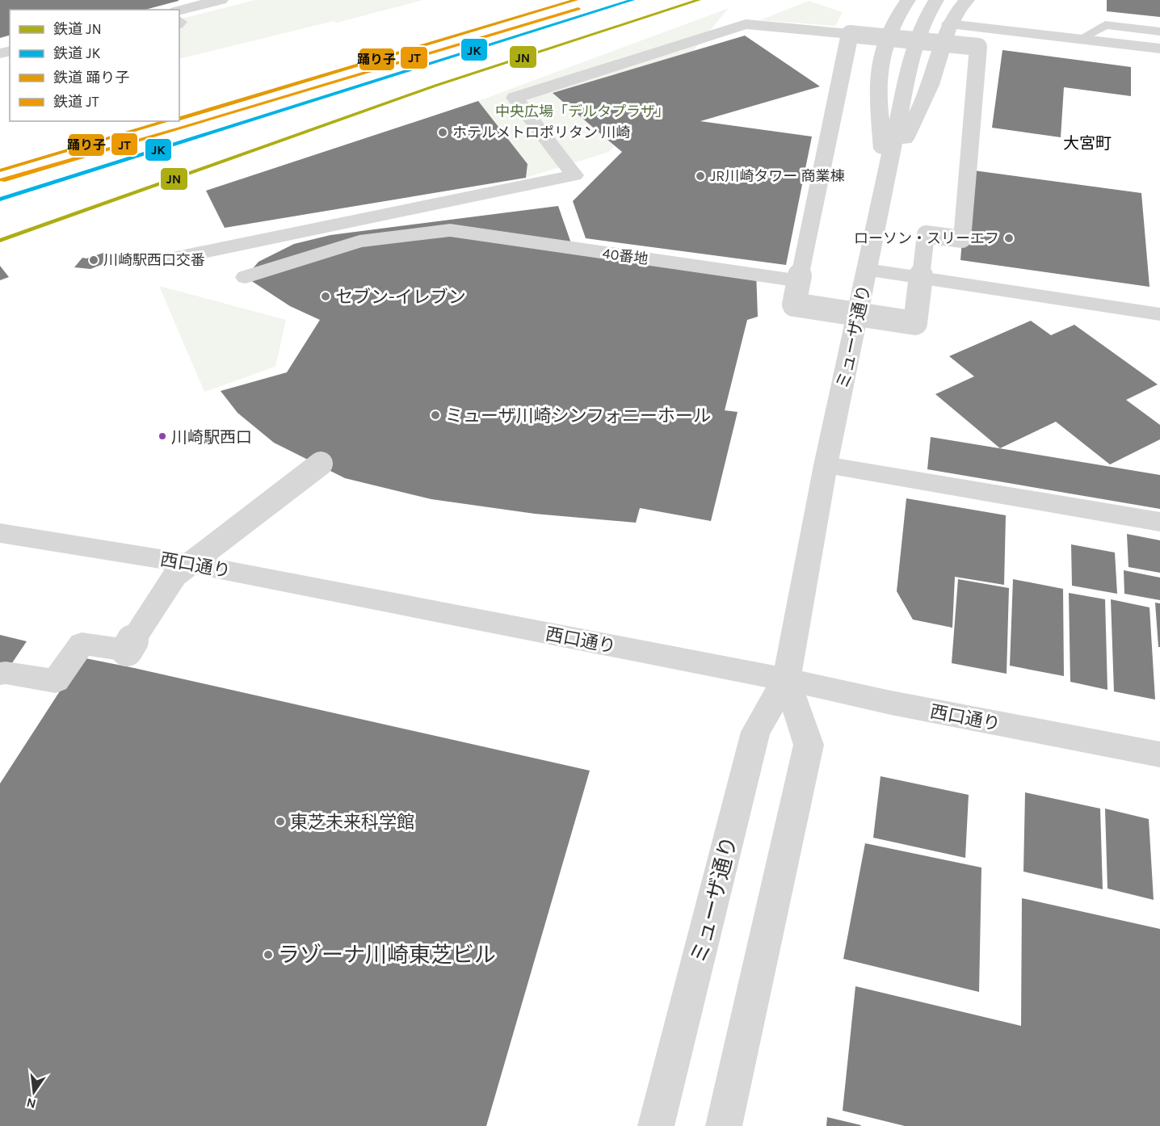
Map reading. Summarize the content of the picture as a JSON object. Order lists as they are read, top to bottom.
{
  "streets": {
    "street": ["40番地", "ミューザ通り", "西口通り"]
  },
  "crossings": [
    ["ミューザ通り", "西口通り"]
  ],
  "districts": ["大宮町"],
  "parks": ["中央広場「デルタプラザ」"],
  "places": [
    "ホテルメトロポリタン 川崎",
    "JR川崎タワー 商業棟",
    "ローソン・スリーエフ",
    "川崎駅西口交番",
    "セブン-イレブン",
    "ミューザ川崎シンフォニーホール",
    "川崎駅西口",
    "東芝未来科学館",
    "ラゾーナ川崎東芝ビル"
  ],
  "lines": [
    "rail line JN",
    "rail line JK",
    "rail line 踊り子",
    "rail line JT"
  ],
  "legend": [
    "鉄道 JN",
    "鉄道 JK",
    "鉄道 踊り子",
    "鉄道 JT"
  ],
  "north": "bottom"
}
